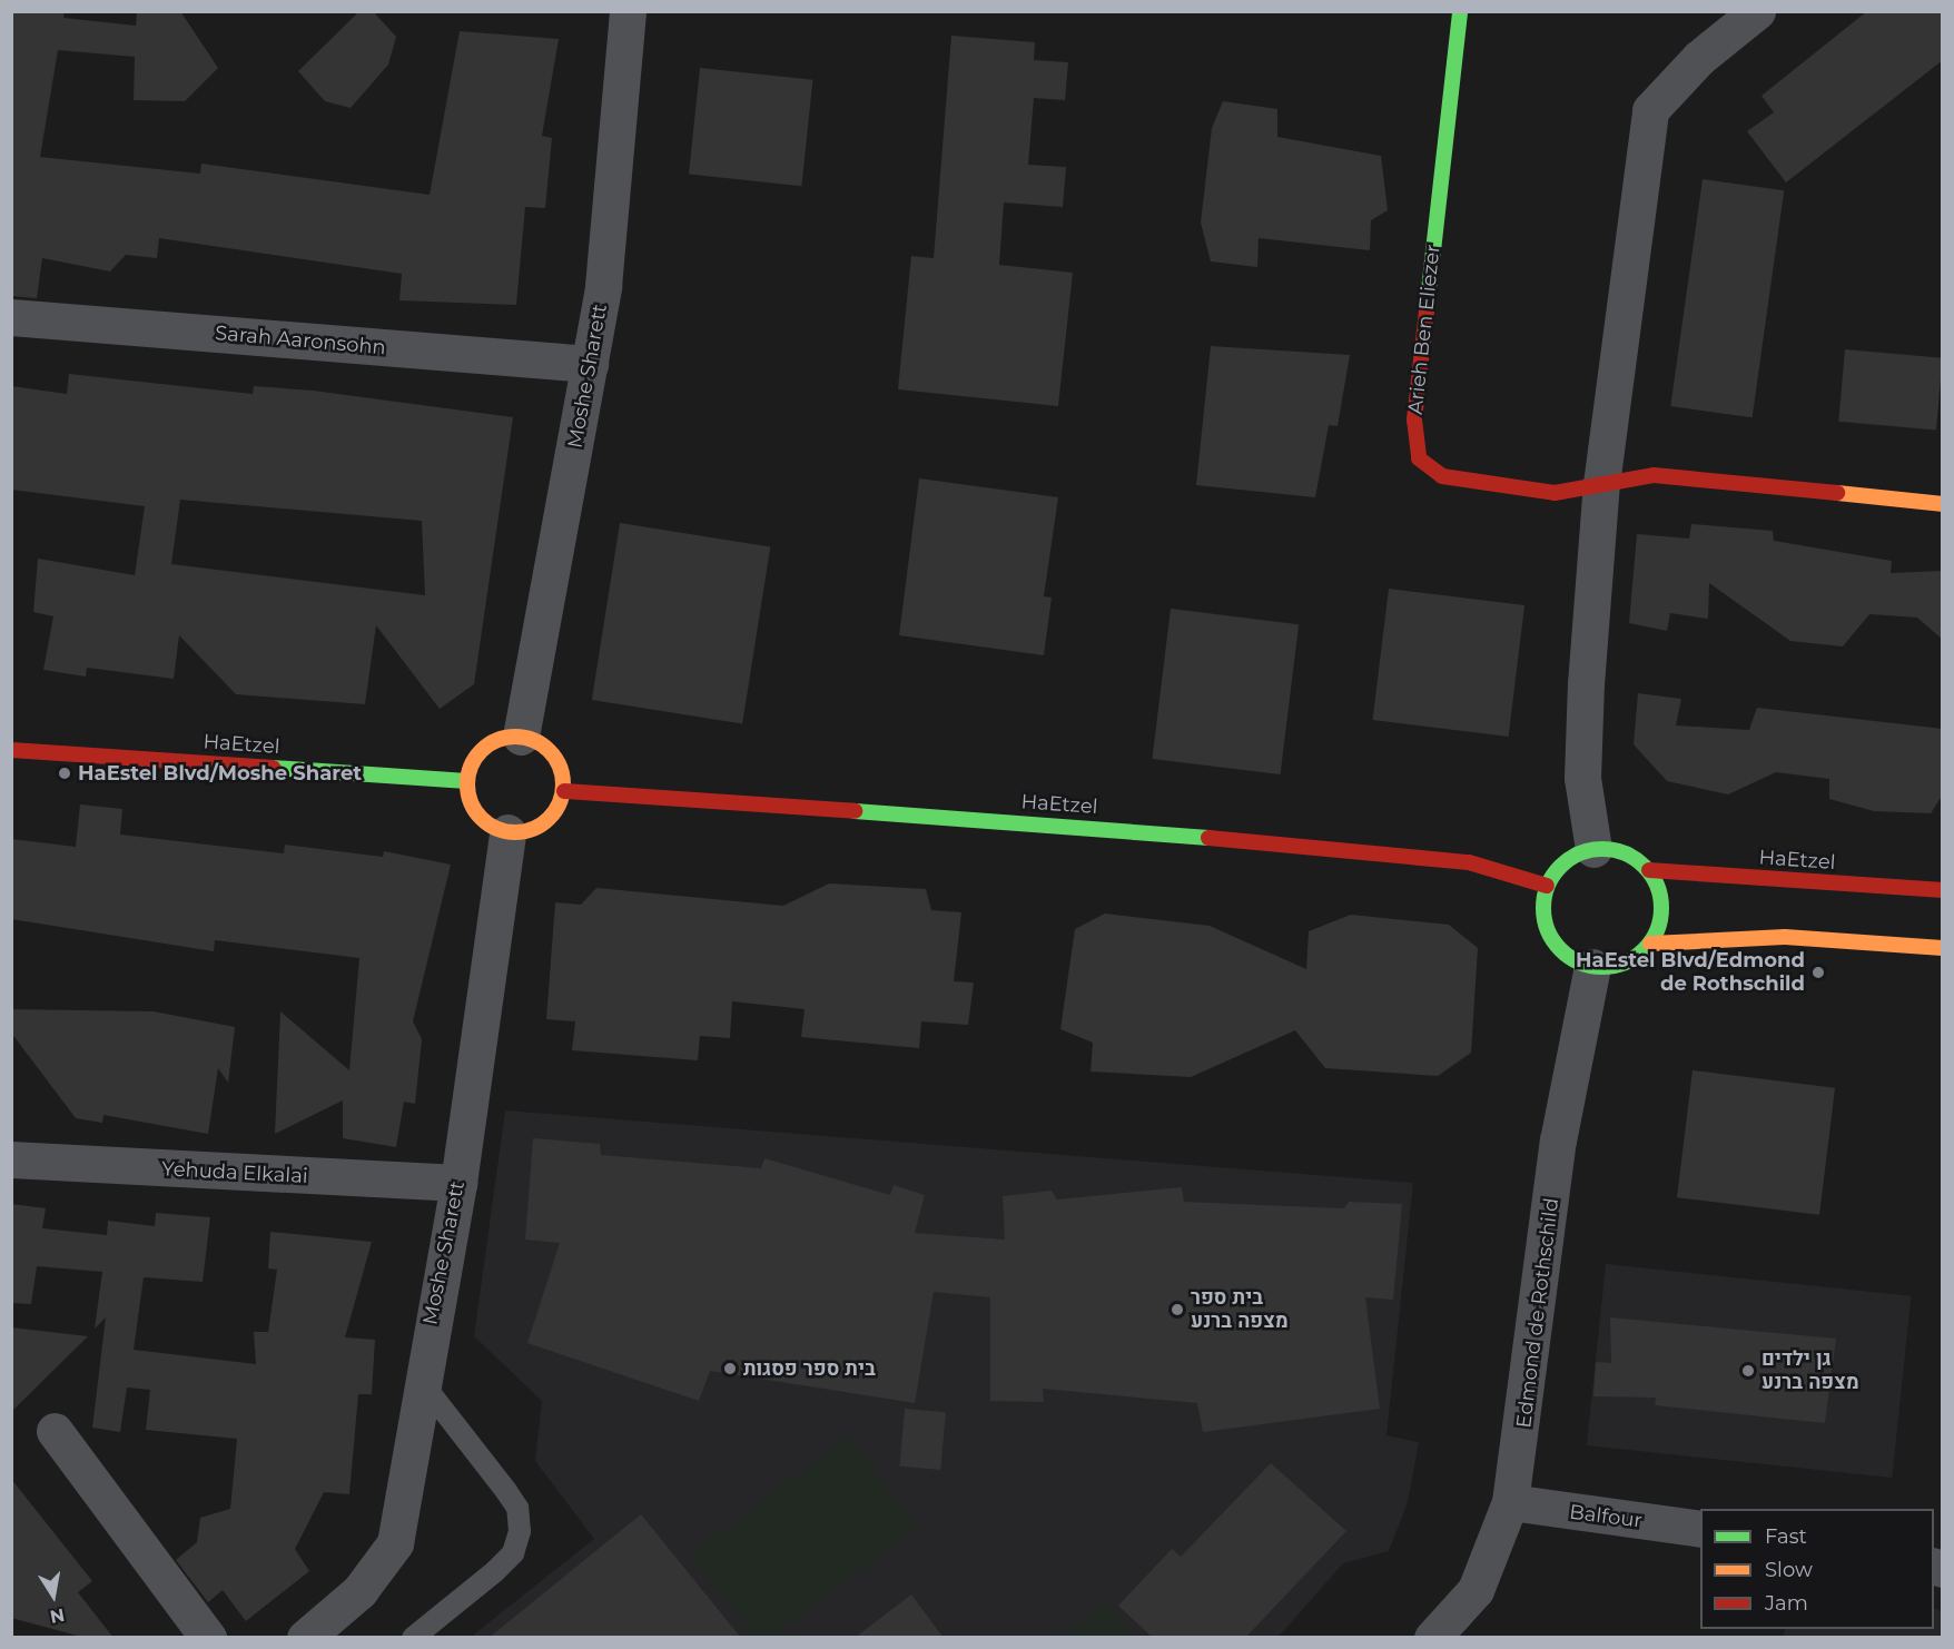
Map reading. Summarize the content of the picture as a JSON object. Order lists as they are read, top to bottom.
{
  "streets": {
    "street": [
      "Arieh Ben Eliezer",
      "Sarah Aaronsohn",
      "Moshe Sharett",
      "HaEtzel",
      "Yehuda Elkalai",
      "Edmond de Rothschild",
      "Balfour"
    ]
  },
  "crossings": [
    ["Sarah Aaronsohn", "Moshe Sharett"],
    ["Moshe Sharett", "HaEtzel"],
    ["Moshe Sharett", "Yehuda Elkalai"],
    ["HaEtzel", "Edmond de Rothschild"],
    ["Edmond de Rothschild", "Balfour"]
  ],
  "places": [
    "HaEstel Blvd/Moshe Sharet",
    "HaEstel Blvd/Edmond de Rothschild",
    "בית ספר מצפה ברנע",
    "בית ספר פסגות",
    "גן ילדים מצפה ברנע"
  ],
  "legend": ["Fast", "Slow", "Jam"],
  "north": "bottom"
}
